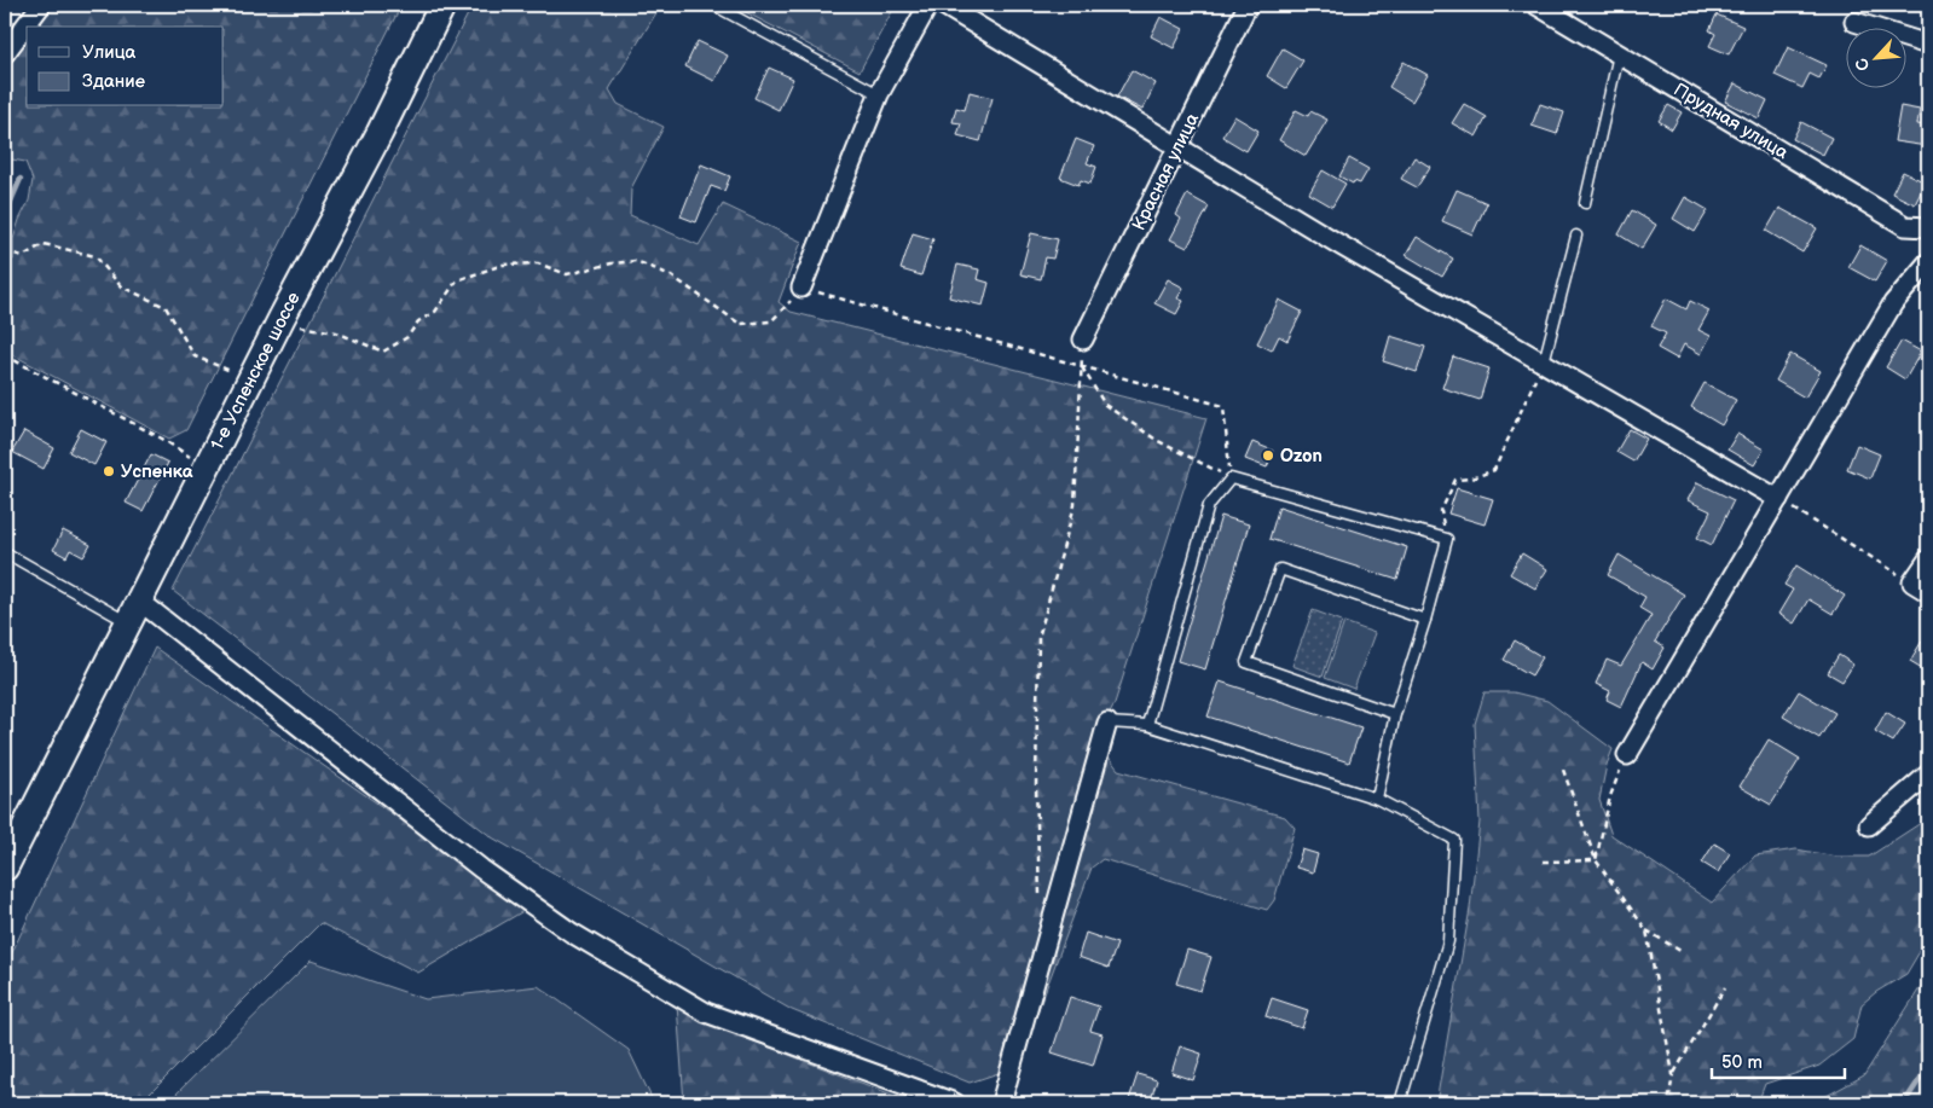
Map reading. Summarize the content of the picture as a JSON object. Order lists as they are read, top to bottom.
{
  "streets": {
    "main road": ["1-е Успенское шоссе"],
    "street": ["Прудная улица", "Красная улица"]
  },
  "places": ["Ozon", "Успенка"],
  "legend": ["Улица", "Здание"],
  "scale_bar": "50 m",
  "north": "bottom left"
}
